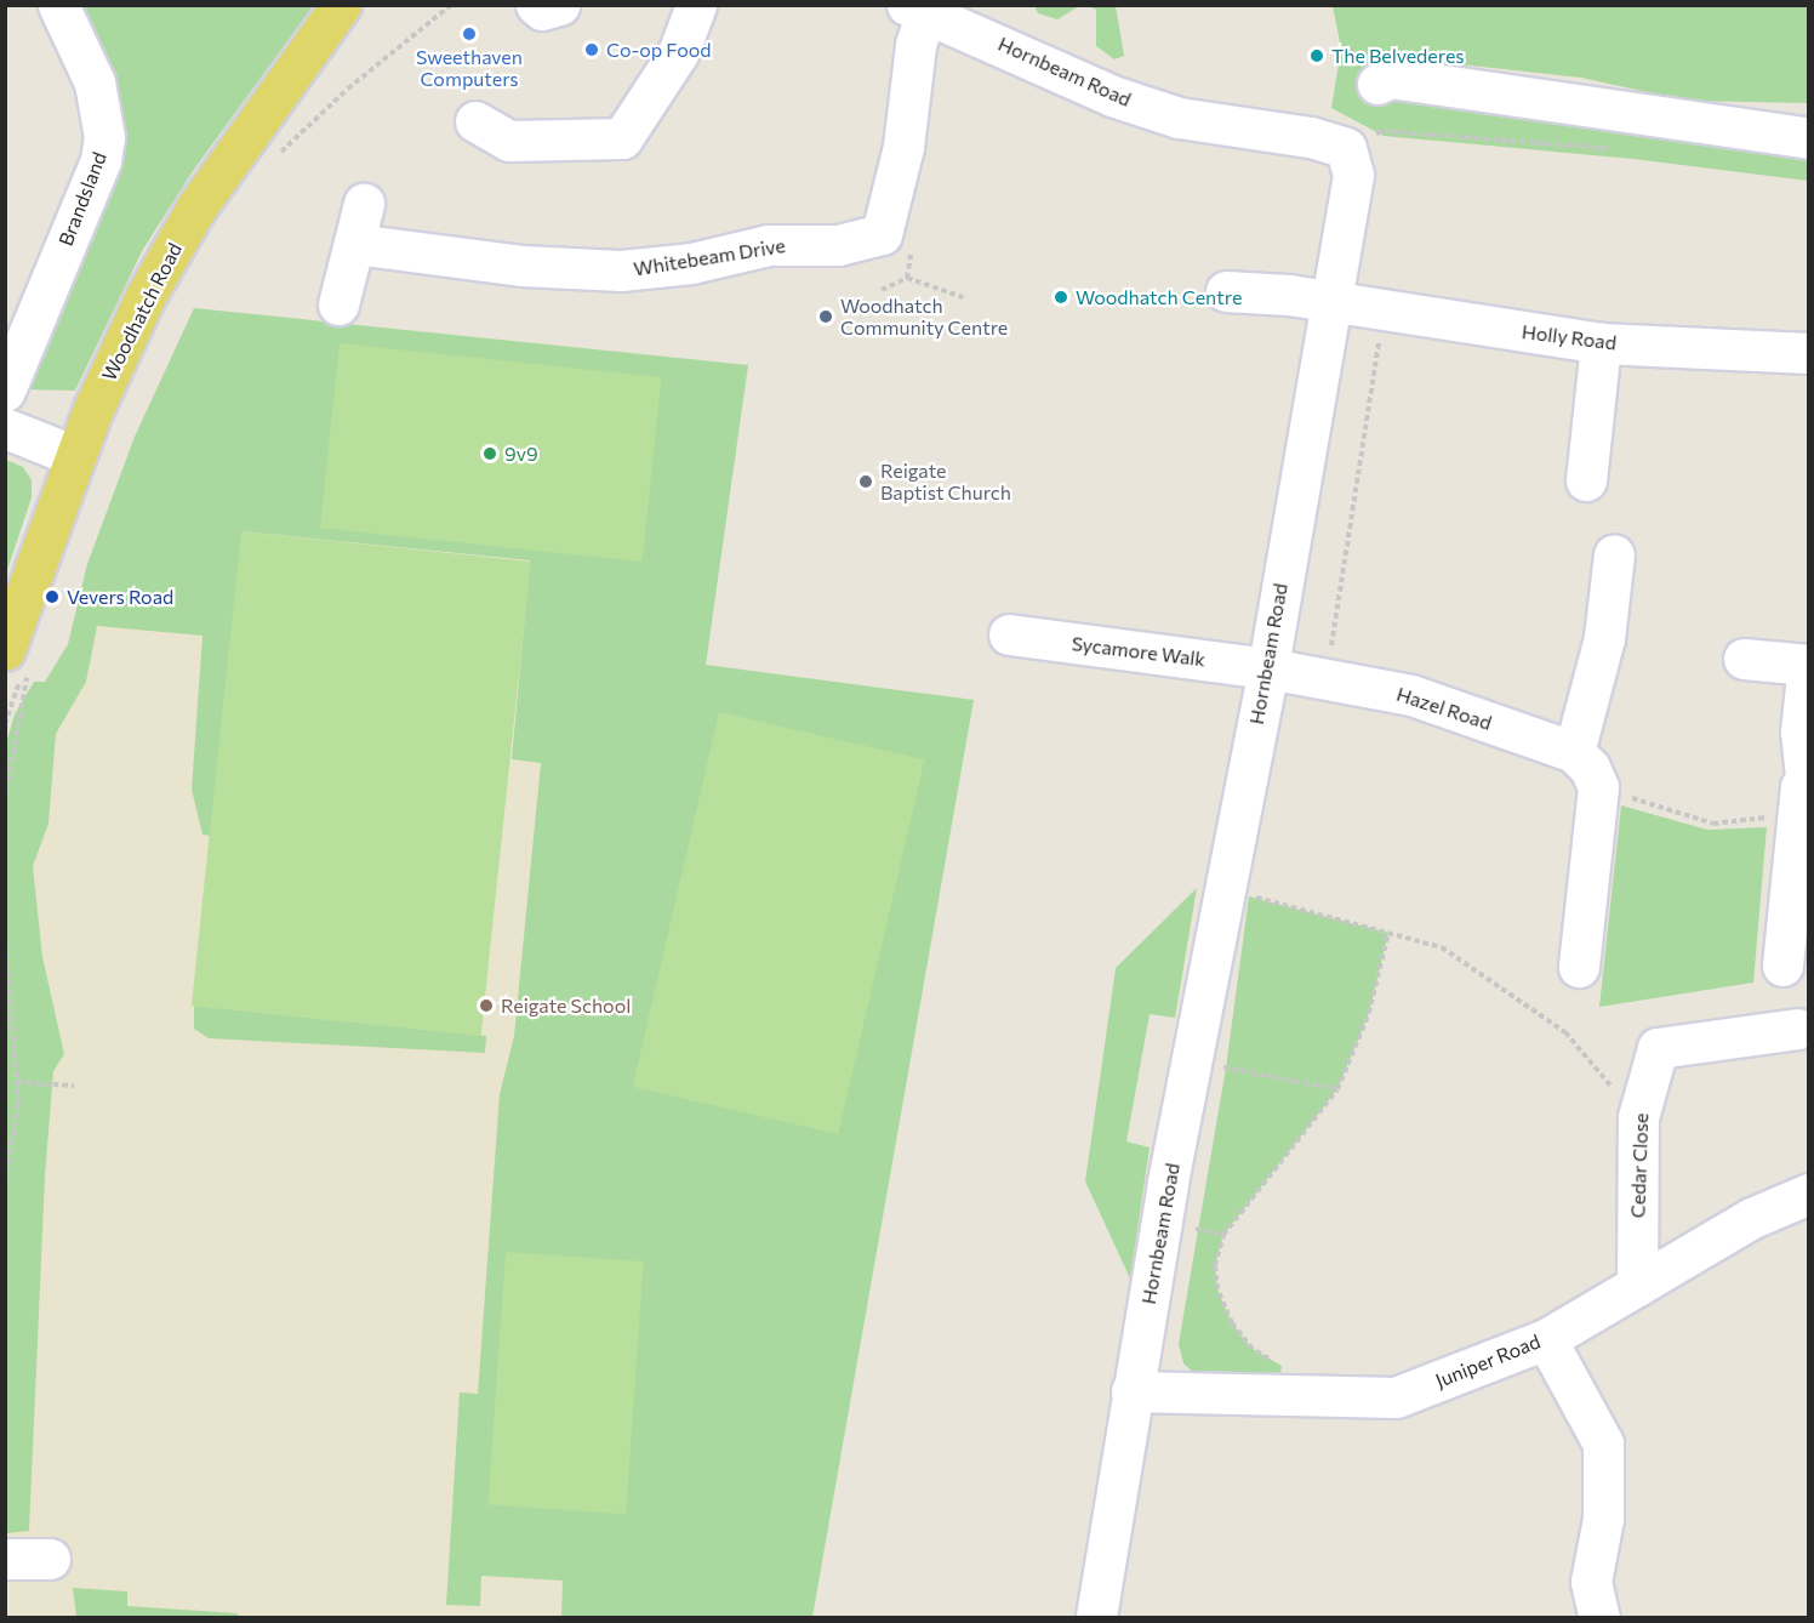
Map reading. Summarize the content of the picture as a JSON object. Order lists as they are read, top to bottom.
{
  "streets": {
    "main road": ["Woodhatch Road"],
    "street": [
      "Hornbeam Road",
      "Brandsland",
      "Whitebeam Drive",
      "Holly Road",
      "Sycamore Walk",
      "Hazel Road",
      "Cedar Close",
      "Juniper Road"
    ]
  },
  "crossings": [
    ["Hornbeam Road", "Whitebeam Drive"],
    ["Hornbeam Road", "Holly Road"],
    ["Hornbeam Road", "Sycamore Walk"],
    ["Hornbeam Road", "Hazel Road"],
    ["Hornbeam Road", "Juniper Road"],
    ["Sycamore Walk", "Hazel Road"],
    ["Cedar Close", "Juniper Road"]
  ],
  "places": [
    "Sweethaven Computers",
    "Co-op Food",
    "The Belvederes",
    "Woodhatch Centre",
    "Woodhatch Community Centre",
    "9v9",
    "Reigate Baptist Church",
    "Vevers Road",
    "Reigate School"
  ]
}
